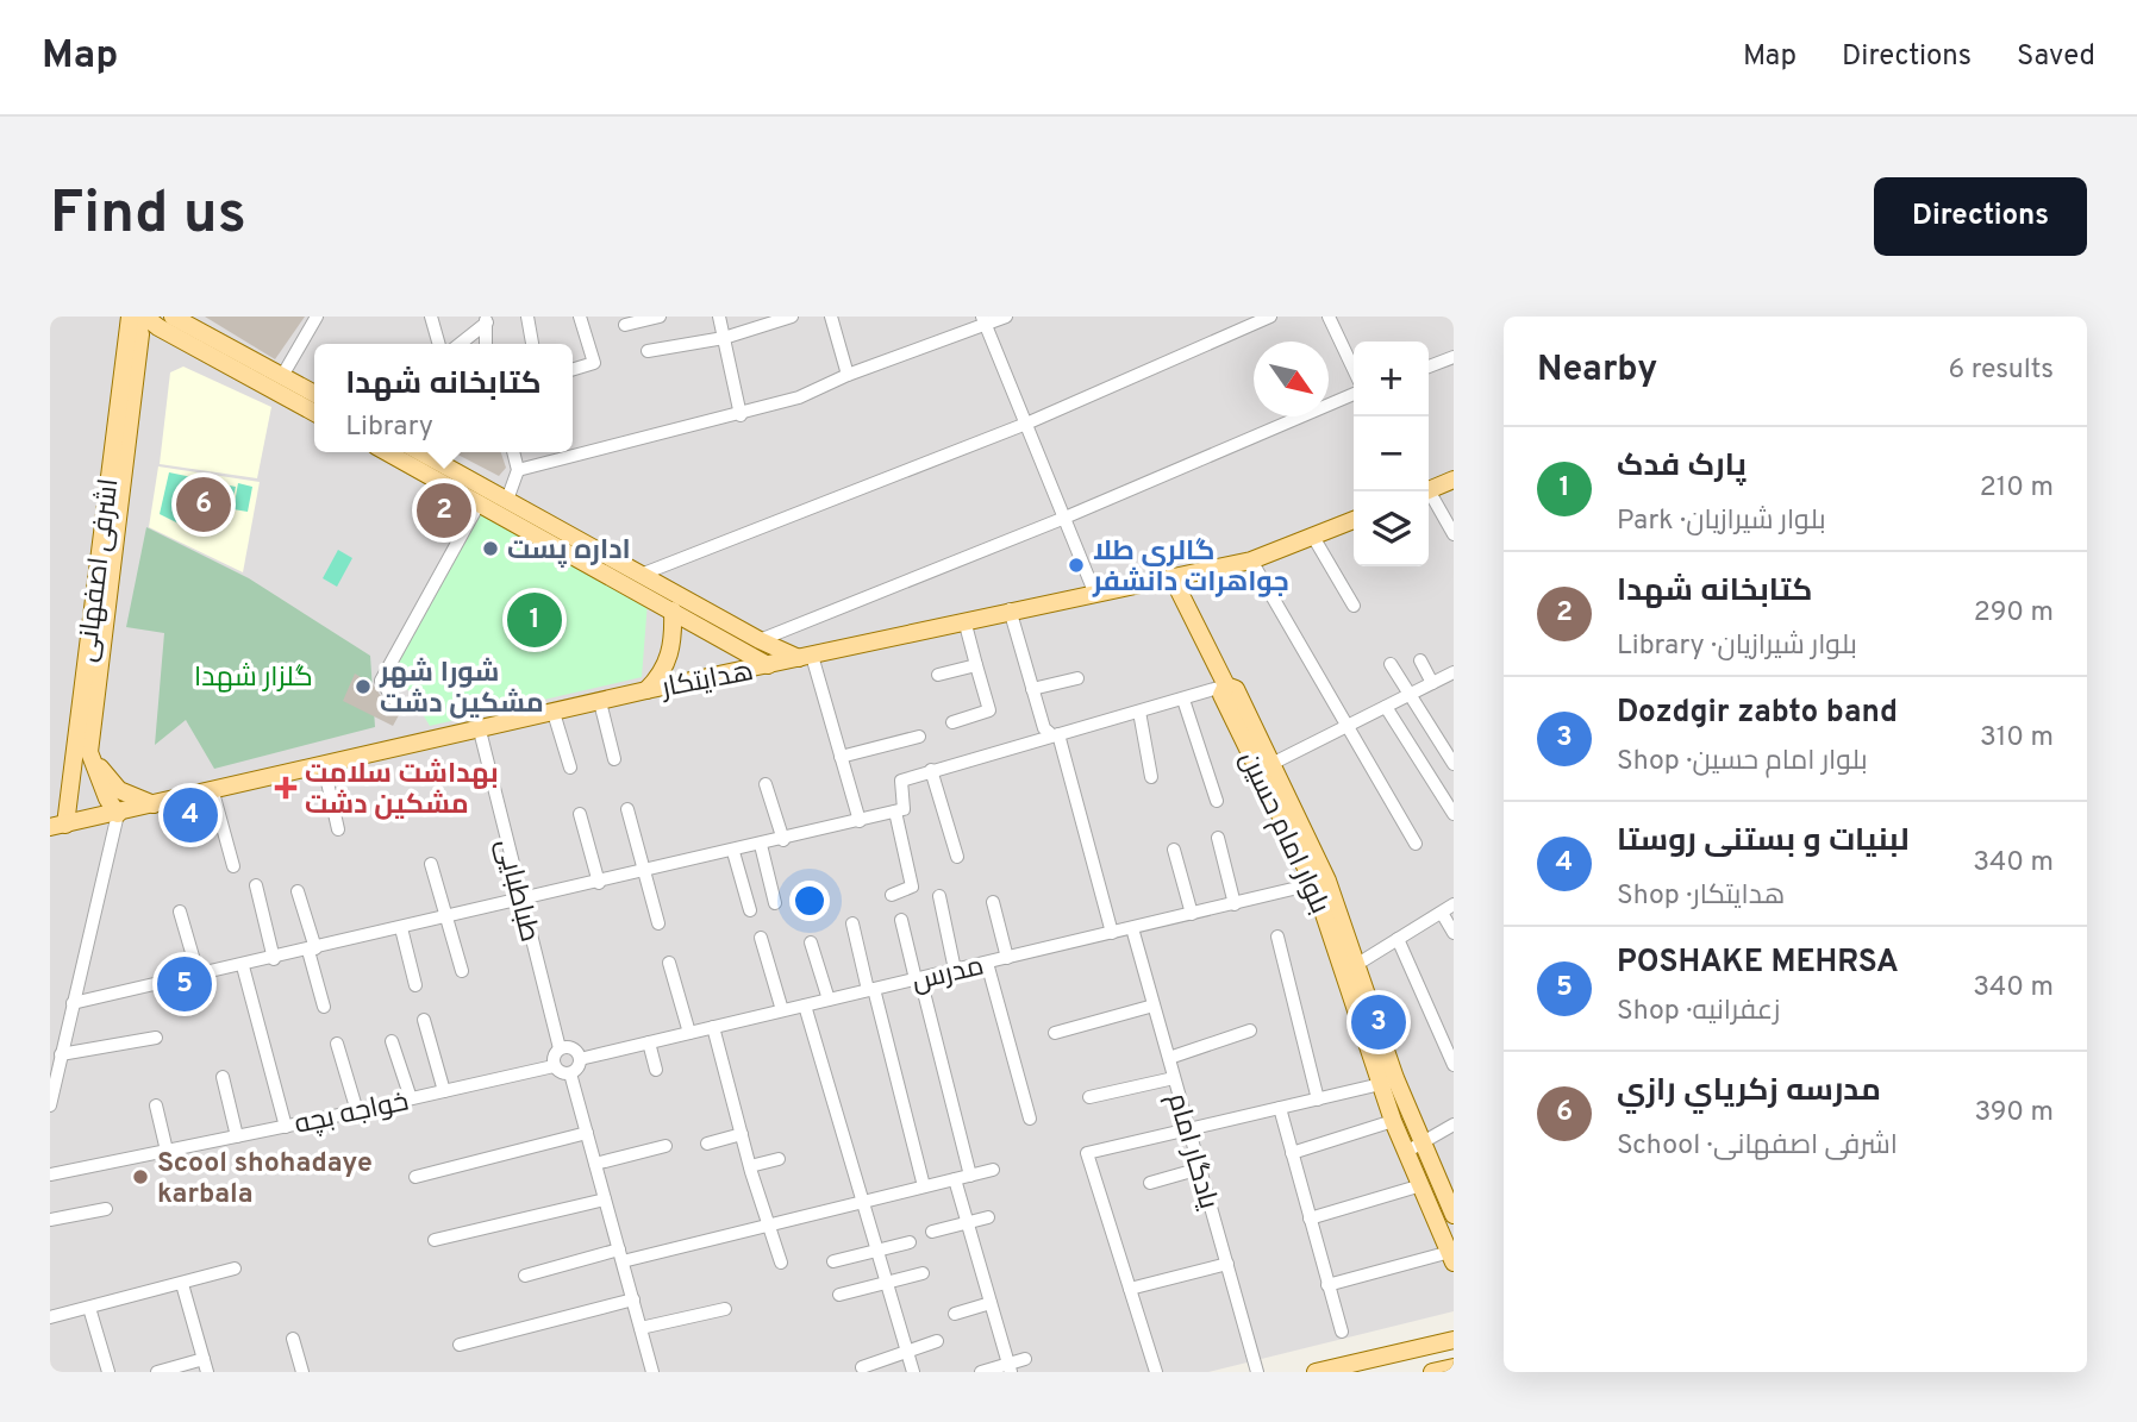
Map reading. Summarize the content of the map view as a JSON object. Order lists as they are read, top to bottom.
{
  "streets": {
    "main road": ["اشرفی اصفهانی", "هدایتکار", "بلوار امام حسین"],
    "street": [
      "طباطبایی",
      "مدرس",
      "خواجه بچه",
      "یادگار امام"
    ]
  },
  "crossings": [
    ["اشرفی اصفهانی", "هدایتکار"],
    ["هدایتکار", "بلوار امام حسین"],
    ["هدایتکار", "طباطبایی"],
    ["بلوار امام حسین", "مدرس"],
    ["طباطبایی", "مدرس"],
    ["طباطبایی", "خواجه بچه"],
    ["مدرس", "خواجه بچه"],
    ["مدرس", "یادگار امام"]
  ],
  "parks": ["گلزار شهدا"],
  "places": {
    "other": [
      "اداره پست",
      "گالری طلا جواهرات دانشفر",
      "شورا شهر مشکین دشت",
      "Scool shohadaye karbala"
    ],
    "health": ["بهداشت سلامت مشکین دشت"]
  },
  "north": "bottom right",
  "page": {
    "header": "Map",
    "nav": ["Map", "Directions", "Saved"],
    "buttons": "Directions",
    "title": "Find us",
    "heading": ["Nearby", "6 results"],
    "map_buttons": ["+", "−"],
    "popup": ["کتابخانه شهدا", "Library"],
    "list": [
      {
        "mark": "1",
        "name": "پارک فدک",
        "note": "Park · بلوار شیرازیان",
        "value": "210 m"
      },
      {
        "mark": "2",
        "name": "کتابخانه شهدا",
        "note": "Library · بلوار شیرازیان",
        "value": "290 m"
      },
      {
        "mark": "3",
        "name": "Dozdgir zabto band",
        "note": "Shop · بلوار امام حسین",
        "value": "310 m"
      },
      {
        "mark": "4",
        "name": "لبنیات و بستنی روستا",
        "note": "Shop · هدایتکار",
        "value": "340 m"
      },
      {
        "mark": "5",
        "name": "POSHAKE MEHRSA",
        "note": "Shop · زعفرانیه",
        "value": "340 m"
      },
      {
        "mark": "6",
        "name": "مدرسه زكرياي رازي",
        "note": "School · اشرفی اصفهانی",
        "value": "390 m"
      }
    ],
    "pins": [
      "6",
      "2",
      "1",
      "4",
      "5",
      "3"
    ]
  }
}
